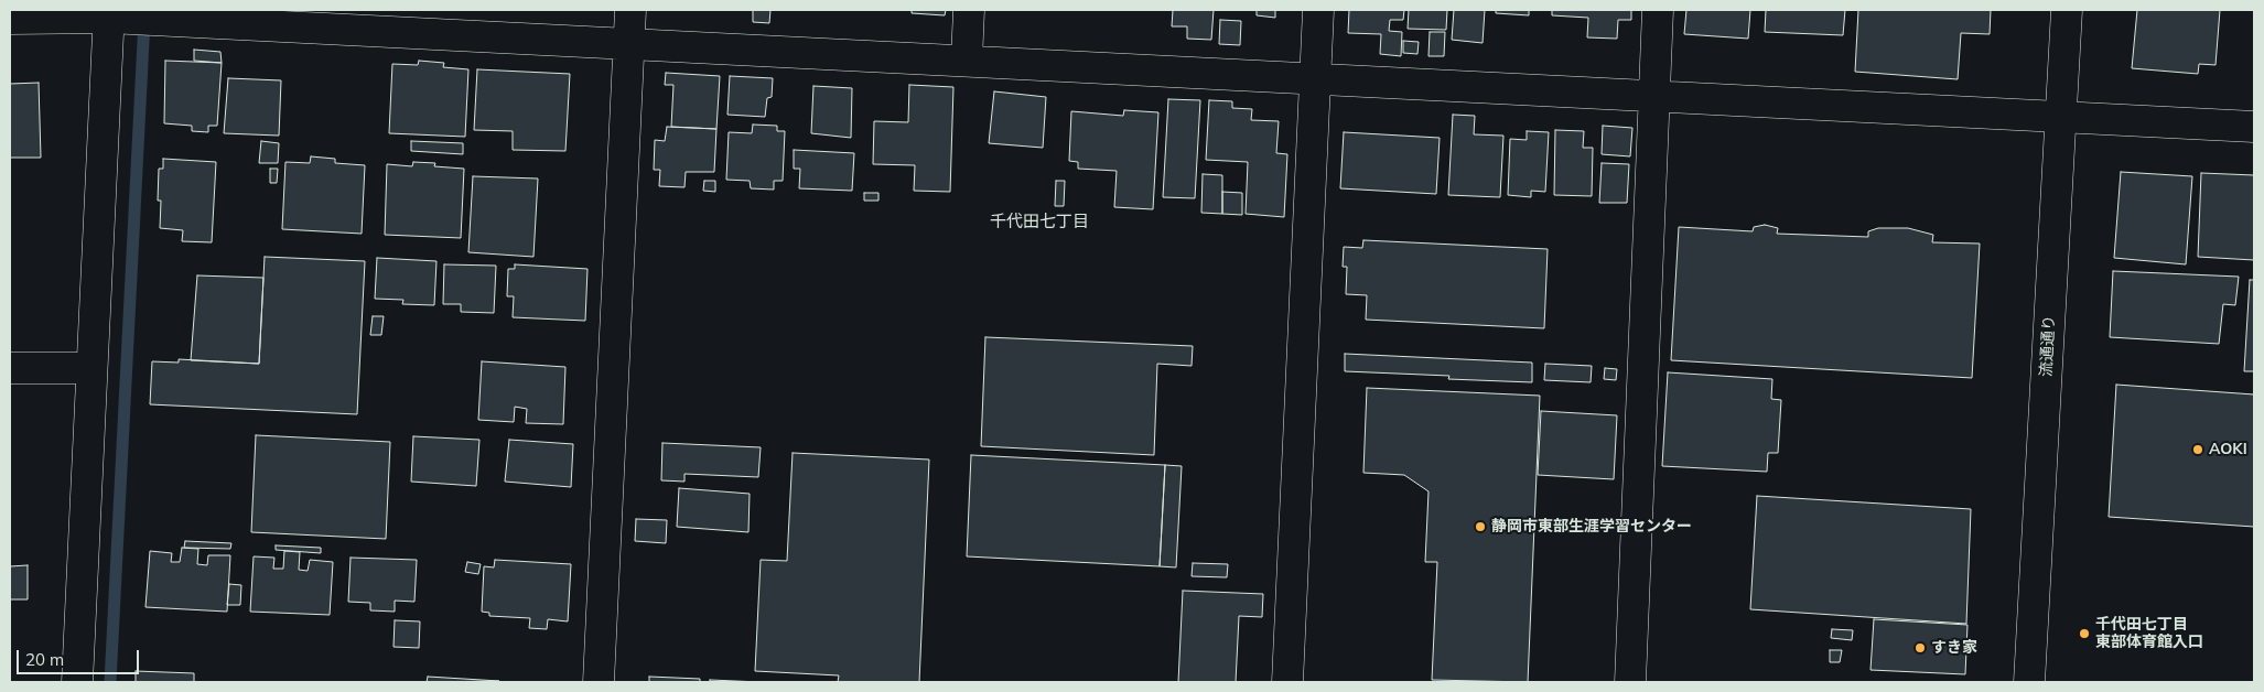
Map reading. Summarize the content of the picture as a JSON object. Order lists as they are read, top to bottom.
{
  "streets": {
    "street": ["流通通り"]
  },
  "districts": ["千代田七丁目"],
  "places": [
    "AOKI",
    "静岡市東部生涯学習センター",
    "千代田七丁目 東部体育館入口",
    "すき家"
  ],
  "scale_bar": "20 m"
}
